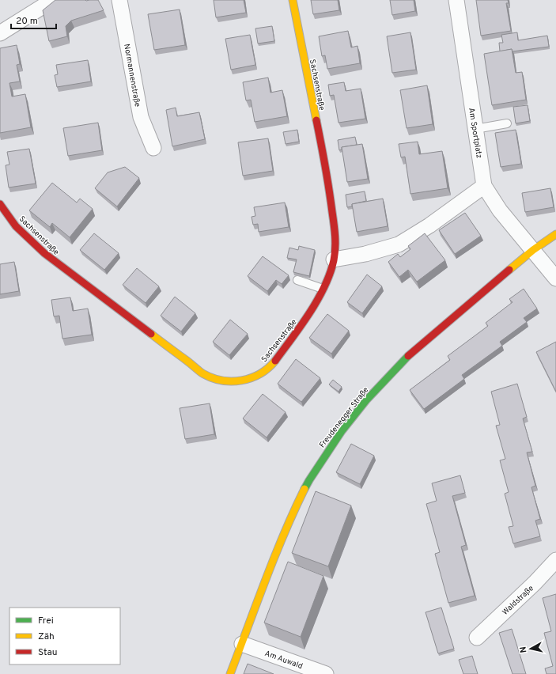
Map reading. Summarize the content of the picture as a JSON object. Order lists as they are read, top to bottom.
{
  "streets": {
    "street": [
      "Normannenstraße",
      "Sachsenstraße",
      "Am Sportplatz",
      "Freudenegger Straße",
      "Waldstraße",
      "Am Auwald"
    ]
  },
  "crossings": [
    ["Am Sportplatz", "Freudenegger Straße"],
    ["Freudenegger Straße", "Am Auwald"]
  ],
  "legend": ["Frei", "Zäh", "Stau"],
  "scale_bar": "20 m",
  "north": "left"
}
